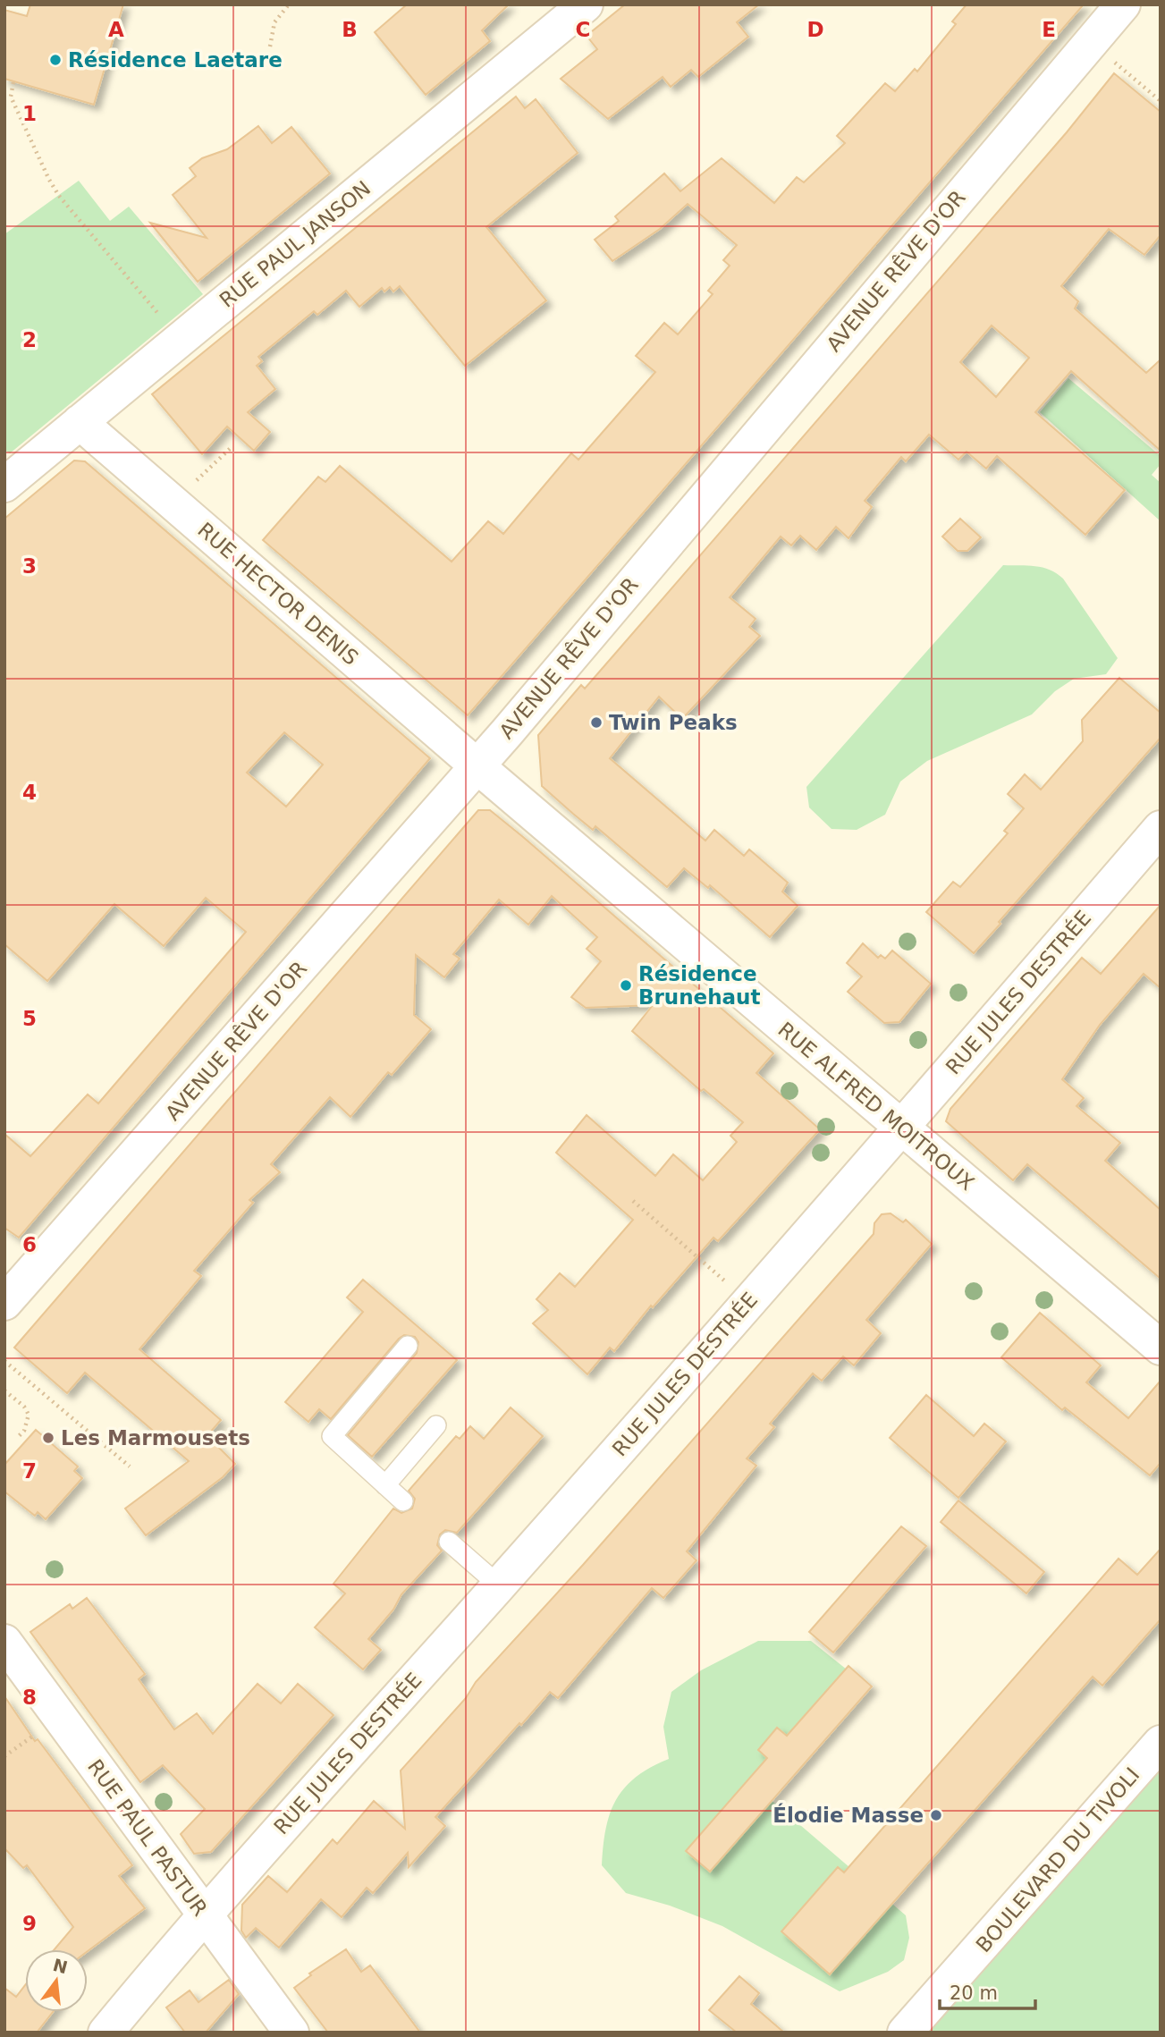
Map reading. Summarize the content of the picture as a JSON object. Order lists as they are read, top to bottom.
{
  "streets": {
    "street": [
      "RUE PAUL JANSON",
      "AVENUE RÊVE D'OR",
      "RUE HECTOR DENIS",
      "RUE JULES DESTRÉE",
      "RUE ALFRED MOITROUX",
      "RUE PAUL PASTUR",
      "BOULEVARD DU TIVOLI"
    ]
  },
  "crossings": [
    ["RUE PAUL JANSON", "RUE HECTOR DENIS"],
    ["AVENUE RÊVE D'OR", "RUE HECTOR DENIS"],
    ["AVENUE RÊVE D'OR", "RUE ALFRED MOITROUX"],
    ["RUE HECTOR DENIS", "RUE ALFRED MOITROUX"],
    ["RUE JULES DESTRÉE", "RUE ALFRED MOITROUX"],
    ["RUE JULES DESTRÉE", "RUE PAUL PASTUR"]
  ],
  "places": [
    "Résidence Laetare",
    "Twin Peaks",
    "Résidence Brunehaut",
    "Les Marmousets",
    "Élodie Masse"
  ],
  "scale_bar": "20 m",
  "north": "top",
  "grid": {
    "columns": [
      "A",
      "B",
      "C",
      "D",
      "E"
    ],
    "rows": [
      "1",
      "2",
      "3",
      "4",
      "5",
      "6",
      "7",
      "8",
      "9"
    ]
  }
}
